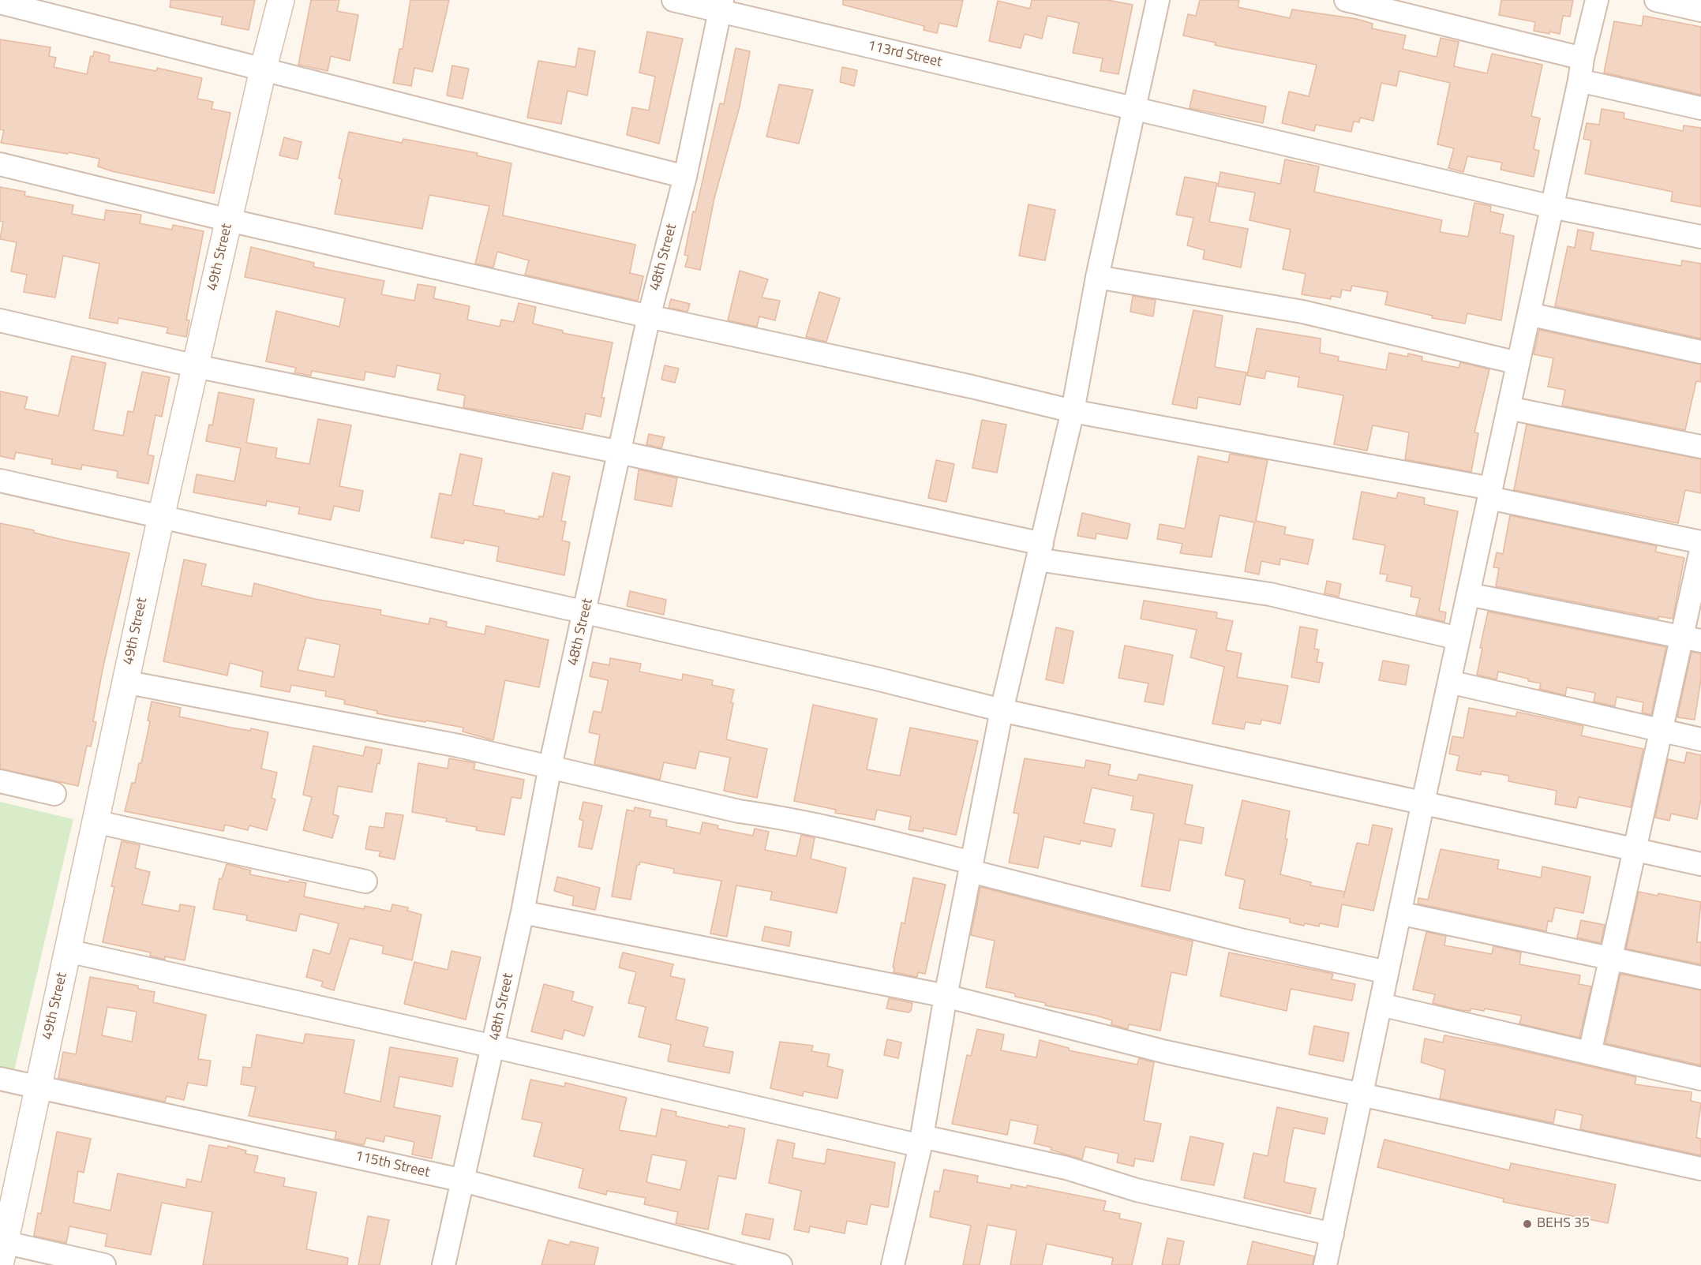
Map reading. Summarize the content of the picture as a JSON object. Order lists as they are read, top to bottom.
{
  "streets": {
    "main road": ["49th Street"],
    "street": ["113rd Street", "48th Street", "115th Street"]
  },
  "crossings": [
    ["113rd Street", "48th Street"],
    ["49th Street", "115th Street"],
    ["48th Street", "115th Street"]
  ],
  "places": ["BEHS 35"]
}
